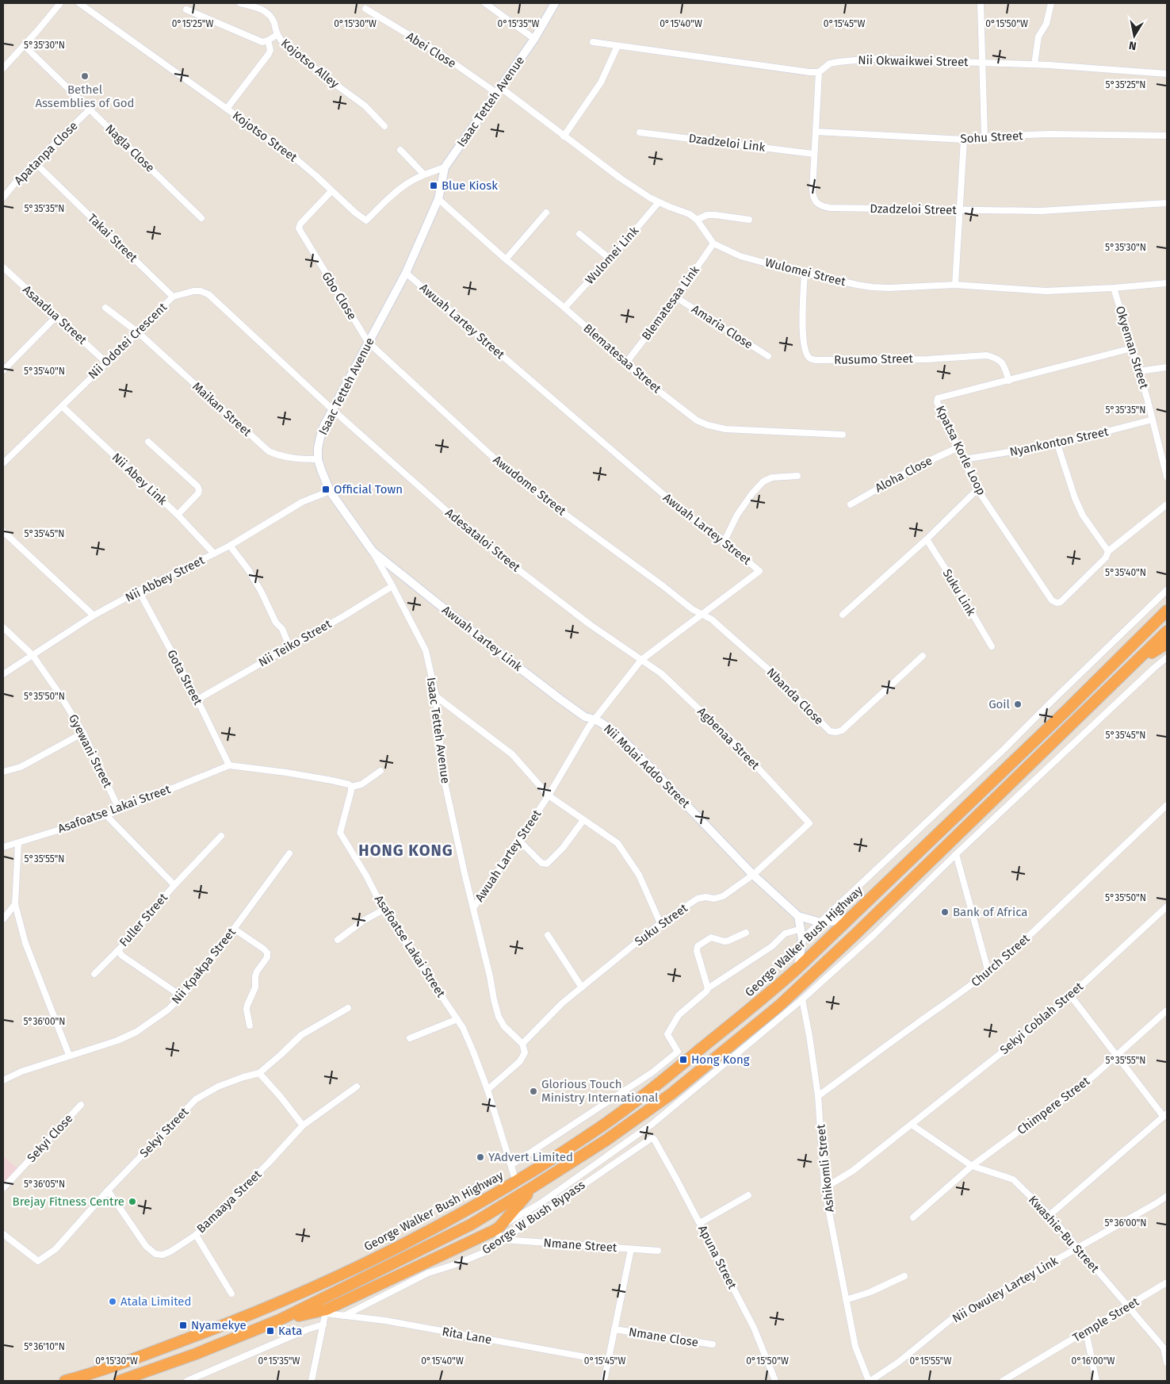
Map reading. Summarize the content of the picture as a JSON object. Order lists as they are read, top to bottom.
{
  "streets": {
    "highway": ["George Walker Bush Highway"],
    "street": [
      "Abei Close",
      "Nii Okwaikwei Street",
      "Kojotso Alley",
      "Isaac Tetteh Avenue",
      "Kojotso Street",
      "Sohu Street",
      "Dzadzeloi Link",
      "Nagla Close",
      "Apatanpa Close",
      "Dzadzeloi Street",
      "Takai Street",
      "Wulomei Link",
      "Wulomei Street",
      "Gbo Close",
      "Blematesaa Link",
      "Asaadua Street",
      "Awuah Lartey Street",
      "Amaria Close",
      "Nii Odotei Crescent",
      "Okyeman Street",
      "Blematesaa Street",
      "Rusumo Street",
      "Maikan Street",
      "Nyankonton Street",
      "Kpatsa Korle Loop",
      "Aloha Close",
      "Nii Abey Link",
      "Awudome Street",
      "Adesataloi Street",
      "Nii Abbey Street",
      "Suku Link",
      "Awuah Lartey Link",
      "Nii Teiko Street",
      "Gota Street",
      "Nbanda Close",
      "Agbenaa Street",
      "Gyewani Street",
      "Nii Molai Addo Street",
      "Asafoatse Lakai Street",
      "Fuller Street",
      "Suku Street",
      "Church Street",
      "Nii Kpakpa Street",
      "Sekyi Coblah Street",
      "Chimpere Street",
      "Sekyi Street",
      "Sekyi Close",
      "Ashikomli Street",
      "Bamaaya Street",
      "George W Bush Bypass",
      "Kwashie-Bu Street",
      "Nmane Street",
      "Apuna Street",
      "Nii Owuley Lartey Link",
      "Temple Street",
      "Rita Lane",
      "Nmane Close"
    ]
  },
  "crossings": [
    ["Abei Close", "Isaac Tetteh Avenue"],
    ["Nii Okwaikwei Street", "Dzadzeloi Street"],
    ["Isaac Tetteh Avenue", "Kojotso Street"],
    ["Isaac Tetteh Avenue", "Gbo Close"],
    ["Isaac Tetteh Avenue", "Awuah Lartey Street"],
    ["Isaac Tetteh Avenue", "Nii Odotei Crescent"],
    ["Isaac Tetteh Avenue", "Blematesaa Street"],
    ["Isaac Tetteh Avenue", "Maikan Street"],
    ["Isaac Tetteh Avenue", "Awudome Street"],
    ["Isaac Tetteh Avenue", "Adesataloi Street"],
    ["Isaac Tetteh Avenue", "Nii Abbey Street"],
    ["Isaac Tetteh Avenue", "Awuah Lartey Link"],
    ["Isaac Tetteh Avenue", "Nii Teiko Street"],
    ["Isaac Tetteh Avenue", "Suku Street"],
    ["Kojotso Street", "Gbo Close"],
    ["Sohu Street", "Dzadzeloi Street"],
    ["Dzadzeloi Link", "Dzadzeloi Street"],
    ["Nagla Close", "Apatanpa Close"],
    ["Apatanpa Close", "Takai Street"],
    ["Takai Street", "Nii Odotei Crescent"],
    ["Wulomei Link", "Blematesaa Street"],
    ["Wulomei Street", "Blematesaa Link"],
    ["Wulomei Street", "Okyeman Street"],
    ["Wulomei Street", "Rusumo Street"],
    ["Gbo Close", "Awudome Street"],
    ["Blematesaa Link", "Amaria Close"],
    ["Blematesaa Link", "Blematesaa Street"],
    ["Asaadua Street", "Nii Odotei Crescent"],
    ["Awuah Lartey Street", "Awudome Street"],
    ["Awuah Lartey Street", "Adesataloi Street"],
    ["Awuah Lartey Street", "Awuah Lartey Link"],
    ["Awuah Lartey Street", "Nbanda Close"],
    ["Awuah Lartey Street", "Agbenaa Street"],
    ["Awuah Lartey Street", "Nii Molai Addo Street"],
    ["Nii Odotei Crescent", "Maikan Street"],
    ["Nii Odotei Crescent", "Nii Abey Link"],
    ["Nii Odotei Crescent", "Adesataloi Street"],
    ["Okyeman Street", "Nyankonton Street"],
    ["Okyeman Street", "Kpatsa Korle Loop"],
    ["Rusumo Street", "Kpatsa Korle Loop"],
    ["Nyankonton Street", "Kpatsa Korle Loop"],
    ["Kpatsa Korle Loop", "Aloha Close"],
    ["Nii Abey Link", "Nii Abbey Street"],
    ["Awudome Street", "Nbanda Close"],
    ["Adesataloi Street", "Agbenaa Street"],
    ["Nii Abbey Street", "Gota Street"],
    ["Nii Abbey Street", "Gyewani Street"],
    ["Awuah Lartey Link", "Nii Molai Addo Street"],
    ["Nii Teiko Street", "Gota Street"],
    ["Gota Street", "Asafoatse Lakai Street"],
    ["Agbenaa Street", "Suku Street"],
    ["Gyewani Street", "Asafoatse Lakai Street"],
    ["Nii Molai Addo Street", "Suku Street"],
    ["Nii Molai Addo Street", "George Walker Bush Highway"],
    ["Asafoatse Lakai Street", "Fuller Street"],
    ["Asafoatse Lakai Street", "George Walker Bush Highway"],
    ["Church Street", "Ashikomli Street"],
    ["Sekyi Coblah Street", "Kwashie-Bu Street"],
    ["Chimpere Street", "Kwashie-Bu Street"],
    ["Sekyi Street", "Bamaaya Street"],
    ["Ashikomli Street", "Nii Owuley Lartey Link"],
    ["George W Bush Bypass", "Nmane Street"],
    ["George W Bush Bypass", "Apuna Street"],
    ["George W Bush Bypass", "Rita Lane"],
    ["Kwashie-Bu Street", "Nii Owuley Lartey Link"],
    ["Kwashie-Bu Street", "Temple Street"],
    ["Nmane Street", "Rita Lane"],
    ["Nmane Street", "Nmane Close"]
  ],
  "districts": ["HONG KONG"],
  "places": {
    "other": [
      "Bethel Assemblies of God",
      "Goil",
      "Bank of Africa",
      "Glorious Touch Ministry International",
      "YAdvert Limited",
      "Brejay Fitness Centre",
      "Atala Limited"
    ],
    "transit": [
      "Blue Kiosk",
      "Official Town",
      "Hong Kong",
      "Nyamekye",
      "Kata"
    ]
  },
  "north": "bottom",
  "coordinates": [
    "0°15'25\"W",
    "0°15'30\"W",
    "0°15'35\"W",
    "0°15'40\"W",
    "0°15'45\"W",
    "0°15'50\"W",
    "5°35'30\"N",
    "5°35'25\"N",
    "5°35'35\"N",
    "5°35'40\"N",
    "5°35'45\"N",
    "5°35'50\"N",
    "5°35'55\"N",
    "5°36'00\"N",
    "5°36'05\"N",
    "5°36'10\"N",
    "0°15'55\"W",
    "0°16'00\"W"
  ]
}
